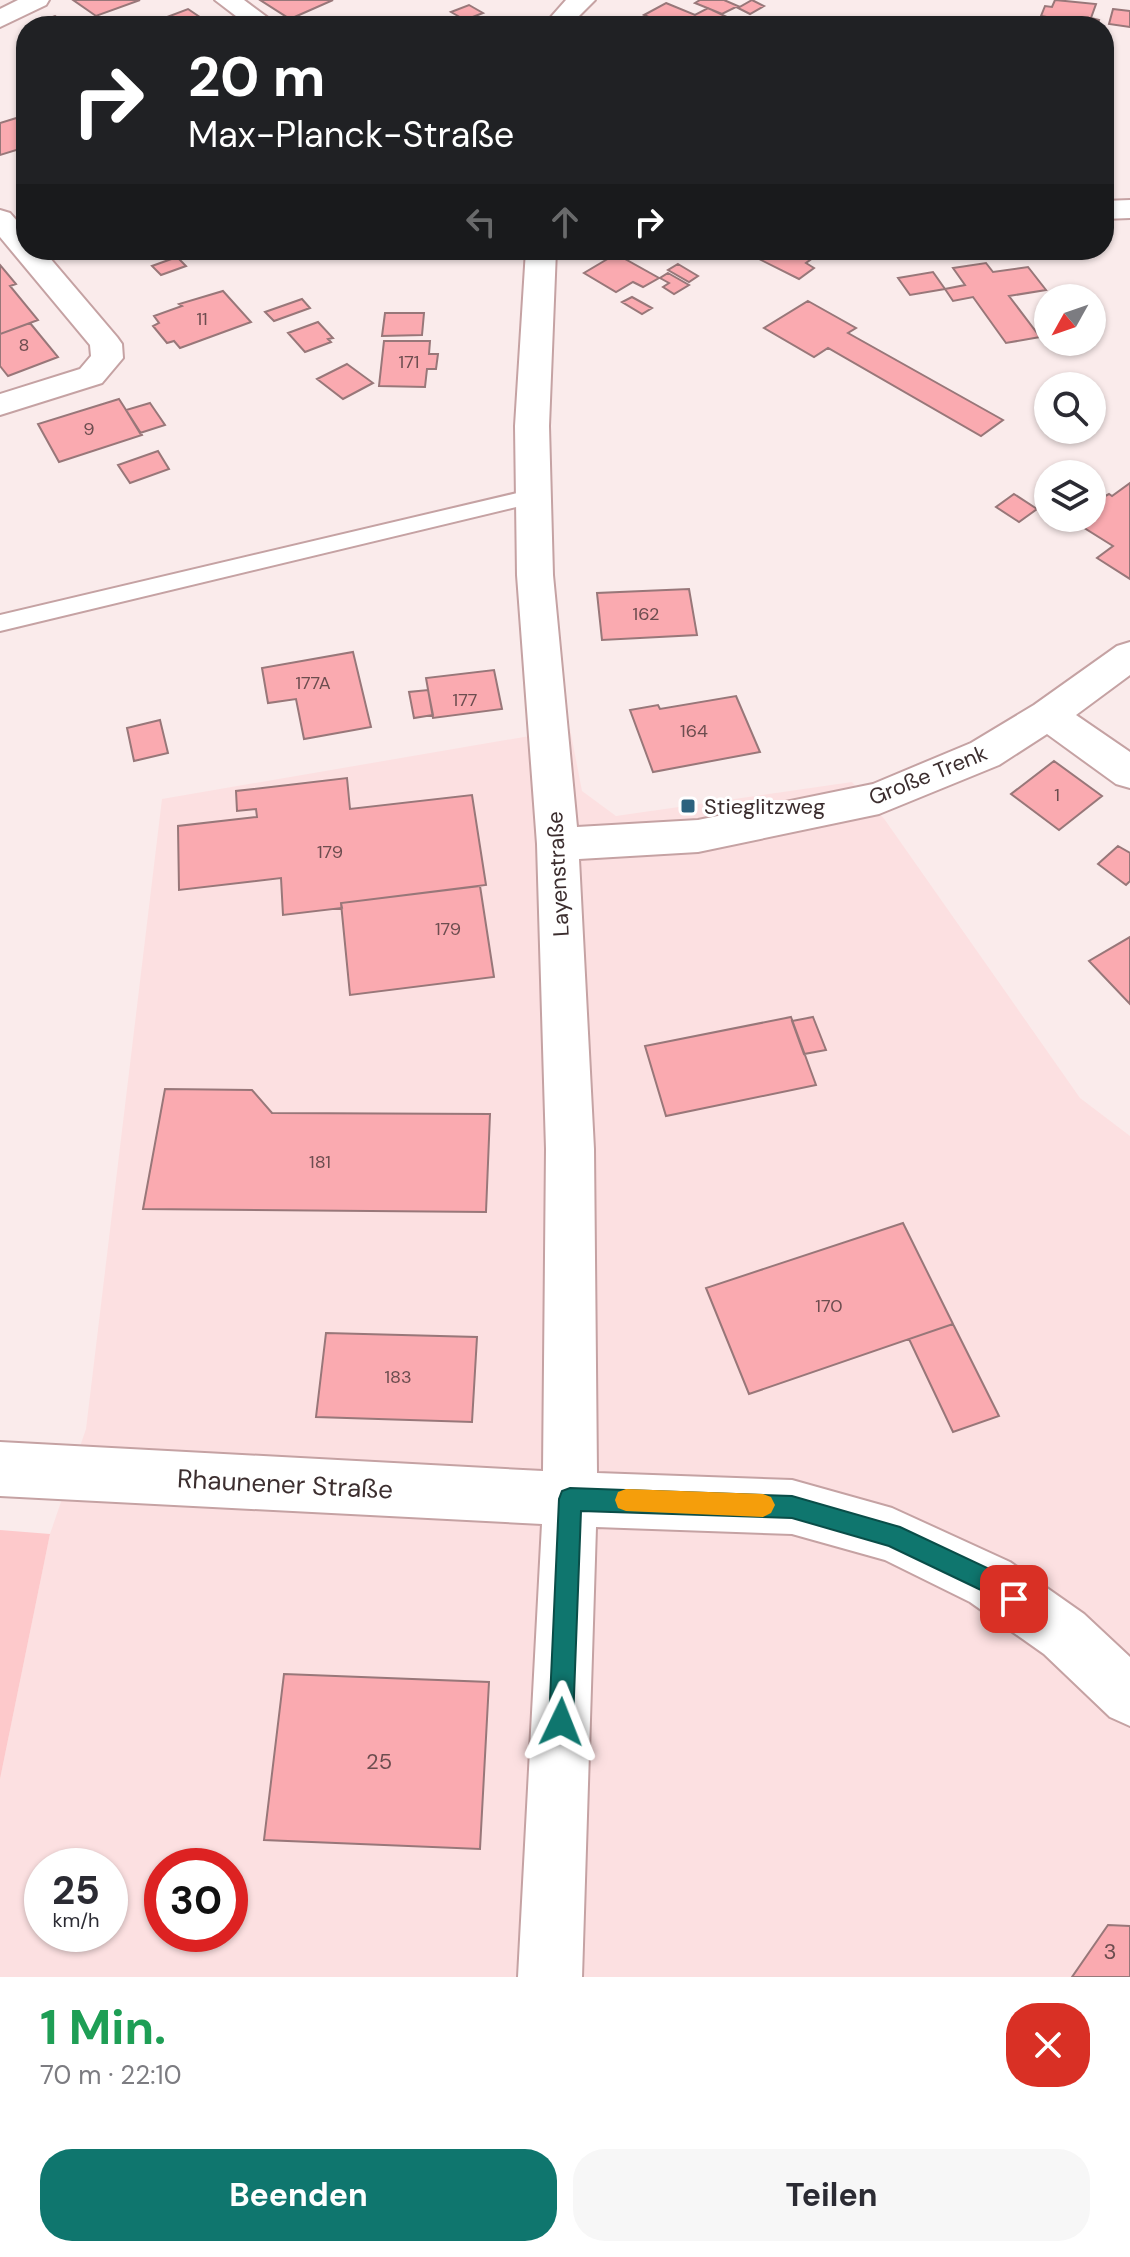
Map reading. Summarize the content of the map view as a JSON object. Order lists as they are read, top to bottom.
{
  "streets": {
    "street": ["Große Trenk", "Layenstraße", "Rhaunener Straße"]
  },
  "crossings": [
    ["Große Trenk", "Layenstraße"],
    ["Layenstraße", "Rhaunener Straße"]
  ],
  "places": {
    "transit": ["Stieglitzweg"]
  },
  "house_numbers": [
    "11",
    "8",
    "171",
    "9",
    "162",
    "177A",
    "177",
    "164",
    "1",
    "179",
    "179",
    "181",
    "170",
    "183",
    "25",
    "3"
  ],
  "north": "bottom left",
  "page": {
    "turn": ["20 m", "Max-Planck-Straße"],
    "speed": "25 km/h",
    "limit": "30",
    "heading": ["1 Min.", "70 m · 22:10"],
    "buttons": ["Beenden", "Teilen"]
  }
}
